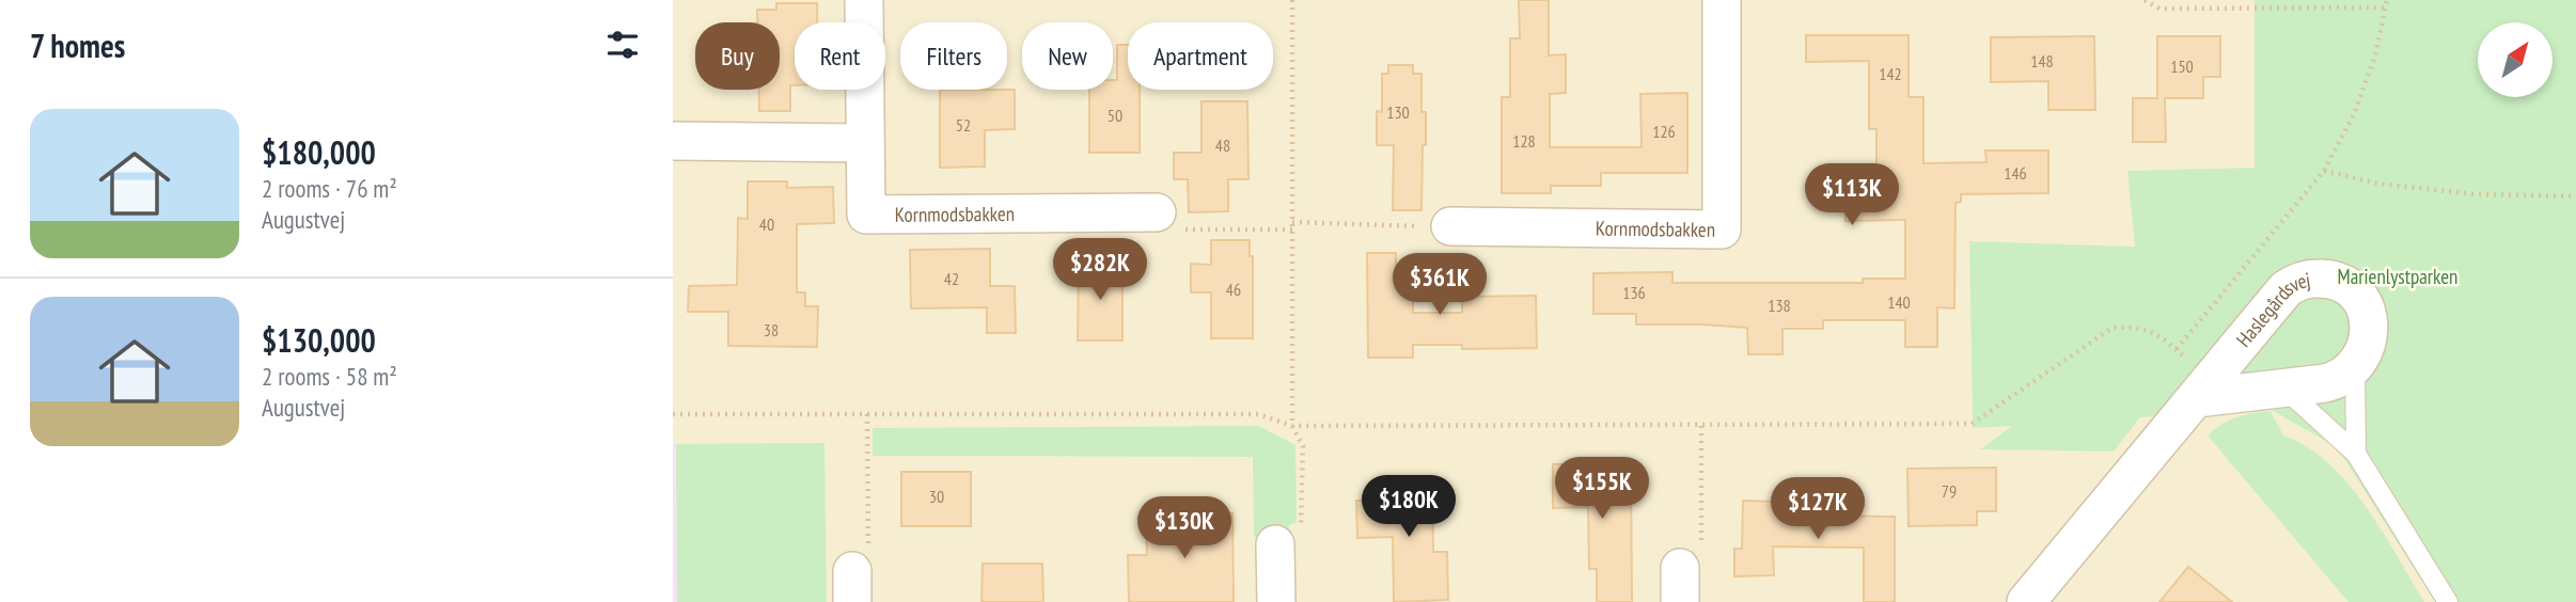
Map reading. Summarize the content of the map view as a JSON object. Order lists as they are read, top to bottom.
{
  "streets": {
    "street": ["Kornmodsbakken", "Haslegårdsvej"]
  },
  "parks": ["Marienlystparken"],
  "house_numbers": [
    "148",
    "150",
    "142",
    "130",
    "50",
    "52",
    "126",
    "128",
    "48",
    "146",
    "40",
    "42",
    "46",
    "136",
    "140",
    "138",
    "38",
    "79",
    "30"
  ],
  "north": "top right",
  "page": {
    "heading": "7 homes",
    "chip": [
      "Buy",
      "Rent",
      "Filters",
      "New",
      "Apartment"
    ],
    "list": [
      {
        "name": "$180,000",
        "note": "2 rooms · 76 m² · Augustvej"
      },
      {
        "name": "$130,000",
        "note": "2 rooms · 58 m² · Augustvej"
      }
    ],
    "price": [
      "$113K",
      "$282K",
      "$361K",
      "$155K",
      "$180K",
      "$127K",
      "$130K"
    ]
  }
}
